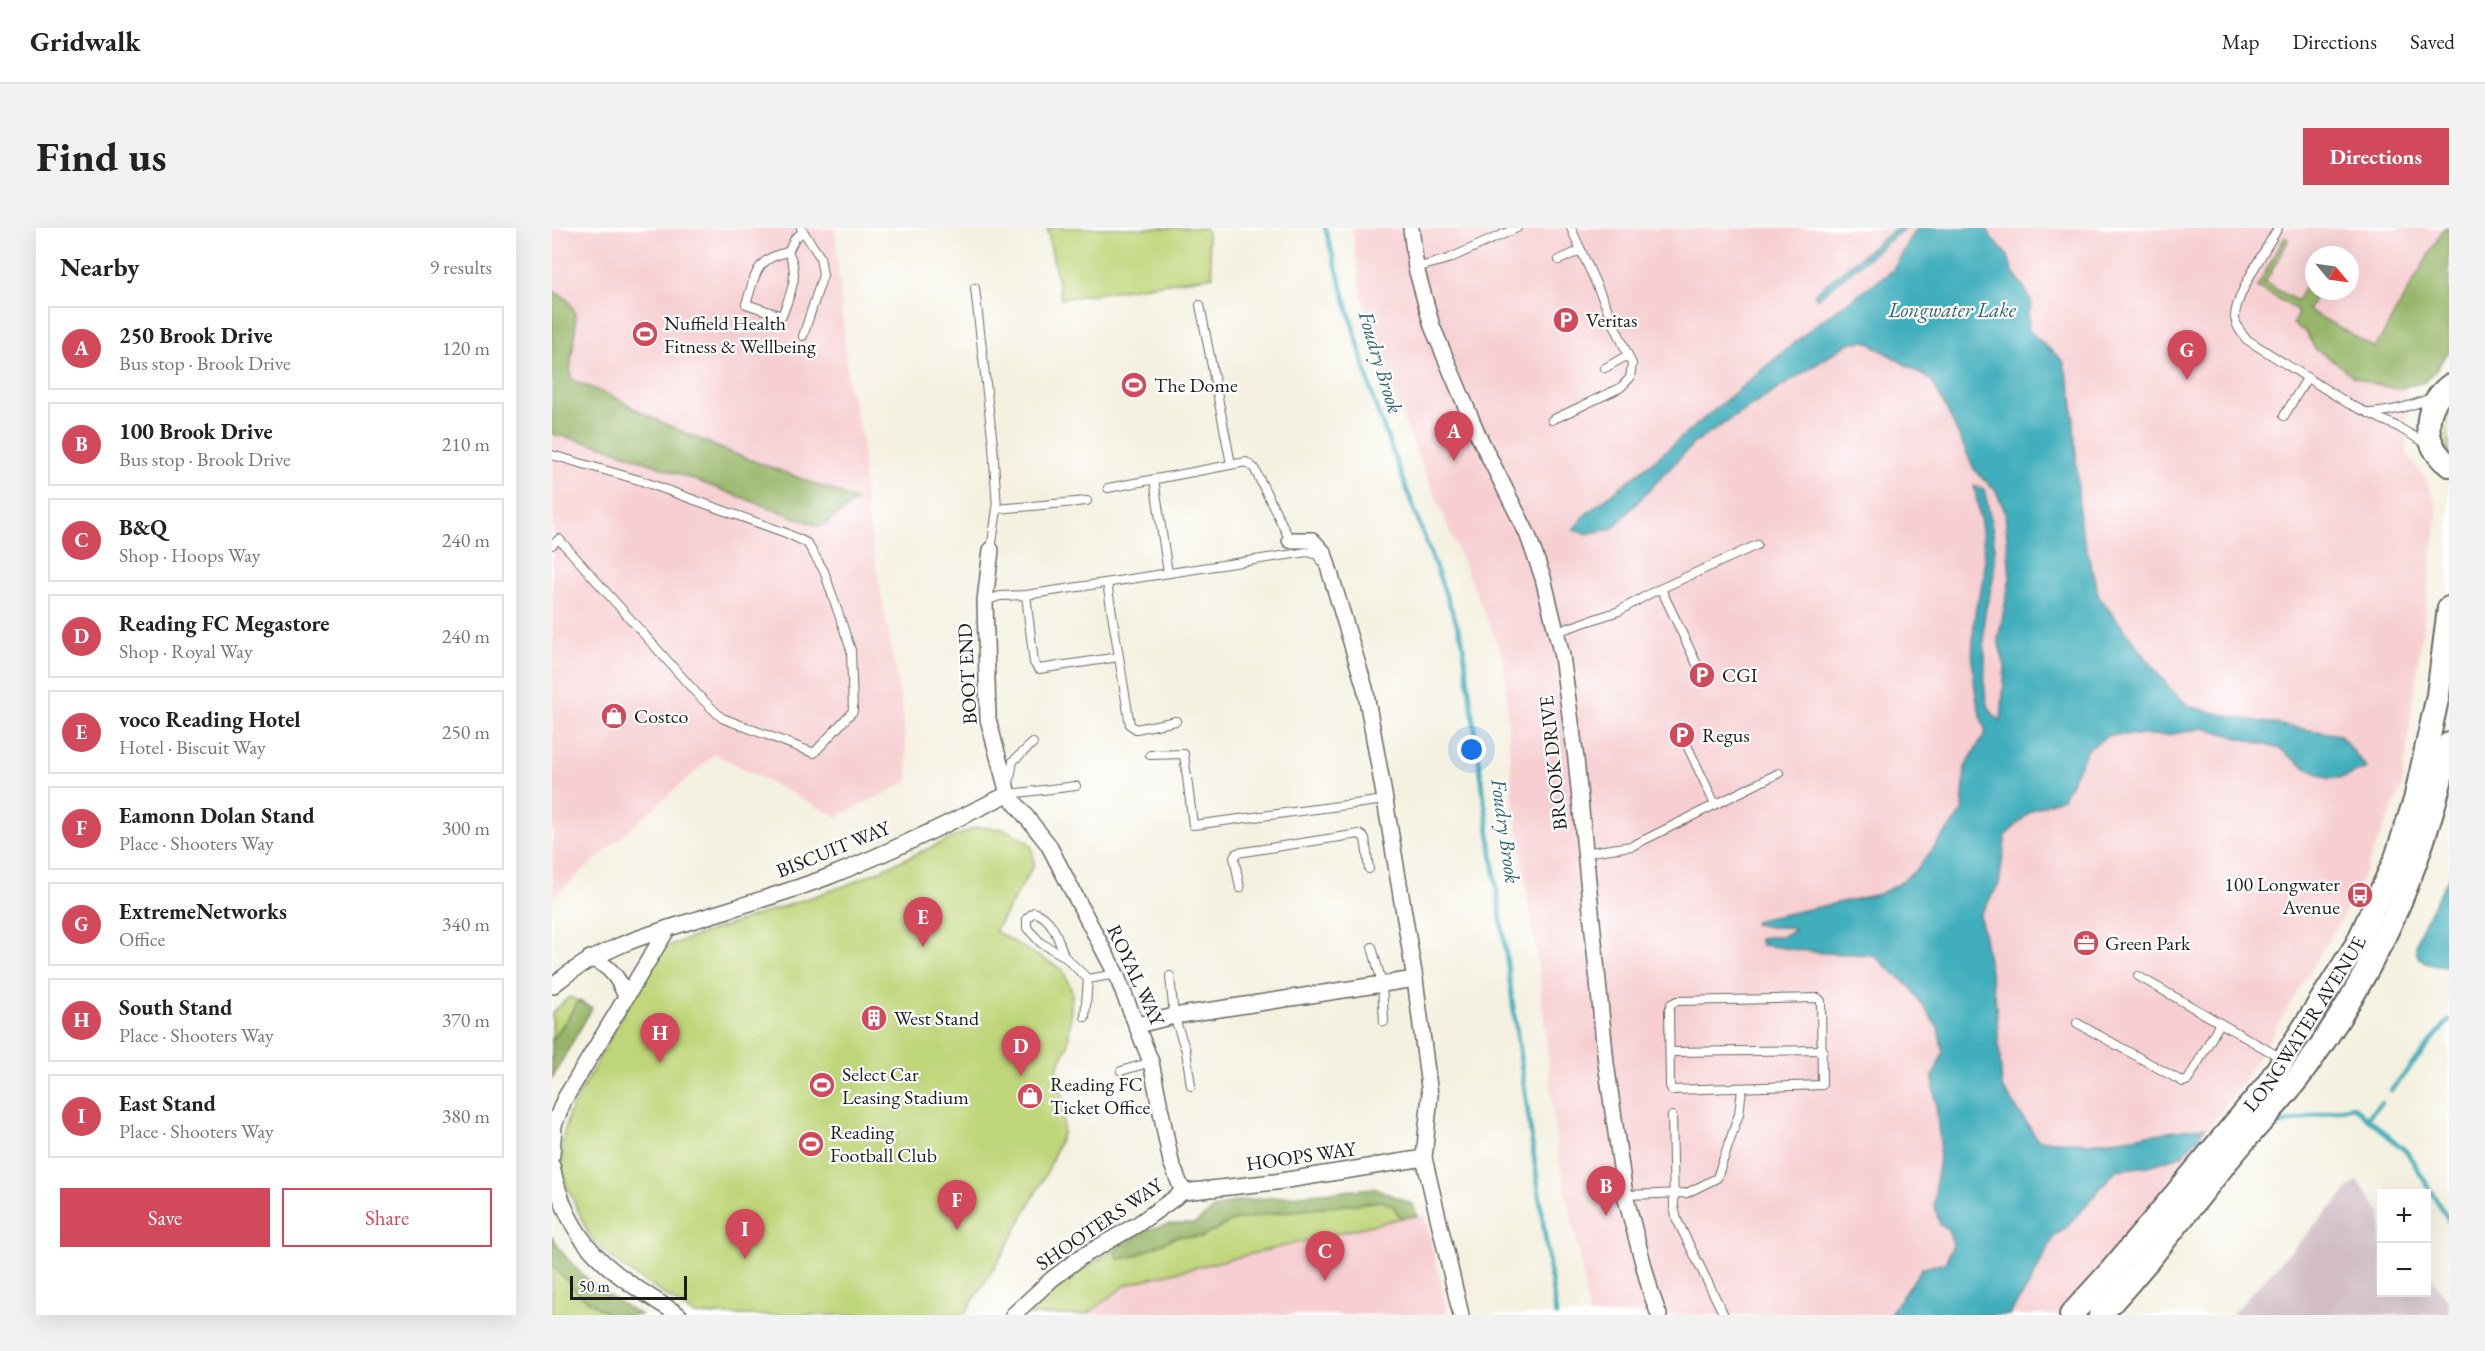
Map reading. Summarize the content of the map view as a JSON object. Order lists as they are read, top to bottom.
{
  "streets": {
    "street": [
      "BOOT END",
      "BROOK DRIVE",
      "BISCUIT WAY",
      "ROYAL WAY",
      "LONGWATER AVENUE",
      "HOOPS WAY",
      "SHOOTERS WAY"
    ]
  },
  "crossings": [
    ["BOOT END", "BISCUIT WAY"],
    ["BOOT END", "ROYAL WAY"],
    ["BISCUIT WAY", "ROYAL WAY"],
    ["ROYAL WAY", "HOOPS WAY"],
    ["ROYAL WAY", "SHOOTERS WAY"],
    ["HOOPS WAY", "SHOOTERS WAY"]
  ],
  "water": ["Longwater Lake", "Foudry Brook"],
  "places": {
    "parking": ["Veritas", "CGI", "Regus"],
    "sports": [
      "Nuffield Health Fitness & Wellbeing",
      "The Dome",
      "Select Car Leasing Stadium",
      "Reading Football Club"
    ],
    "shop": ["Costco", "Reading FC Ticket Office"],
    "bus stop": ["100 Longwater Avenue"],
    "office": ["Green Park"],
    "building": ["West Stand"]
  },
  "scale_bar": "50 m",
  "north": "bottom right",
  "page": {
    "header": "Gridwalk",
    "nav": ["Map", "Directions", "Saved"],
    "buttons": [
      "Directions",
      ["Save", "Share"]
    ],
    "title": "Find us",
    "heading": ["Nearby", "9 results"],
    "list": [
      {
        "mark": "A",
        "name": "250 Brook Drive",
        "note": "Bus stop · Brook Drive",
        "value": "120 m"
      },
      {
        "mark": "B",
        "name": "100 Brook Drive",
        "note": "Bus stop · Brook Drive",
        "value": "210 m"
      },
      {
        "mark": "C",
        "name": "B&Q",
        "note": "Shop · Hoops Way",
        "value": "240 m"
      },
      {
        "mark": "D",
        "name": "Reading FC Megastore",
        "note": "Shop · Royal Way",
        "value": "240 m"
      },
      {
        "mark": "E",
        "name": "voco Reading Hotel",
        "note": "Hotel · Biscuit Way",
        "value": "250 m"
      },
      {
        "mark": "F",
        "name": "Eamonn Dolan Stand",
        "note": "Place · Shooters Way",
        "value": "300 m"
      },
      {
        "mark": "G",
        "name": "ExtremeNetworks",
        "note": "Office",
        "value": "340 m"
      },
      {
        "mark": "H",
        "name": "South Stand",
        "note": "Place · Shooters Way",
        "value": "370 m"
      },
      {
        "mark": "I",
        "name": "East Stand",
        "note": "Place · Shooters Way",
        "value": "380 m"
      }
    ],
    "pins": [
      "G",
      "A",
      "E",
      "H",
      "D",
      "B",
      "F",
      "I",
      "C"
    ],
    "map_buttons": ["+", "−"],
    "scale": "50 m"
  }
}
